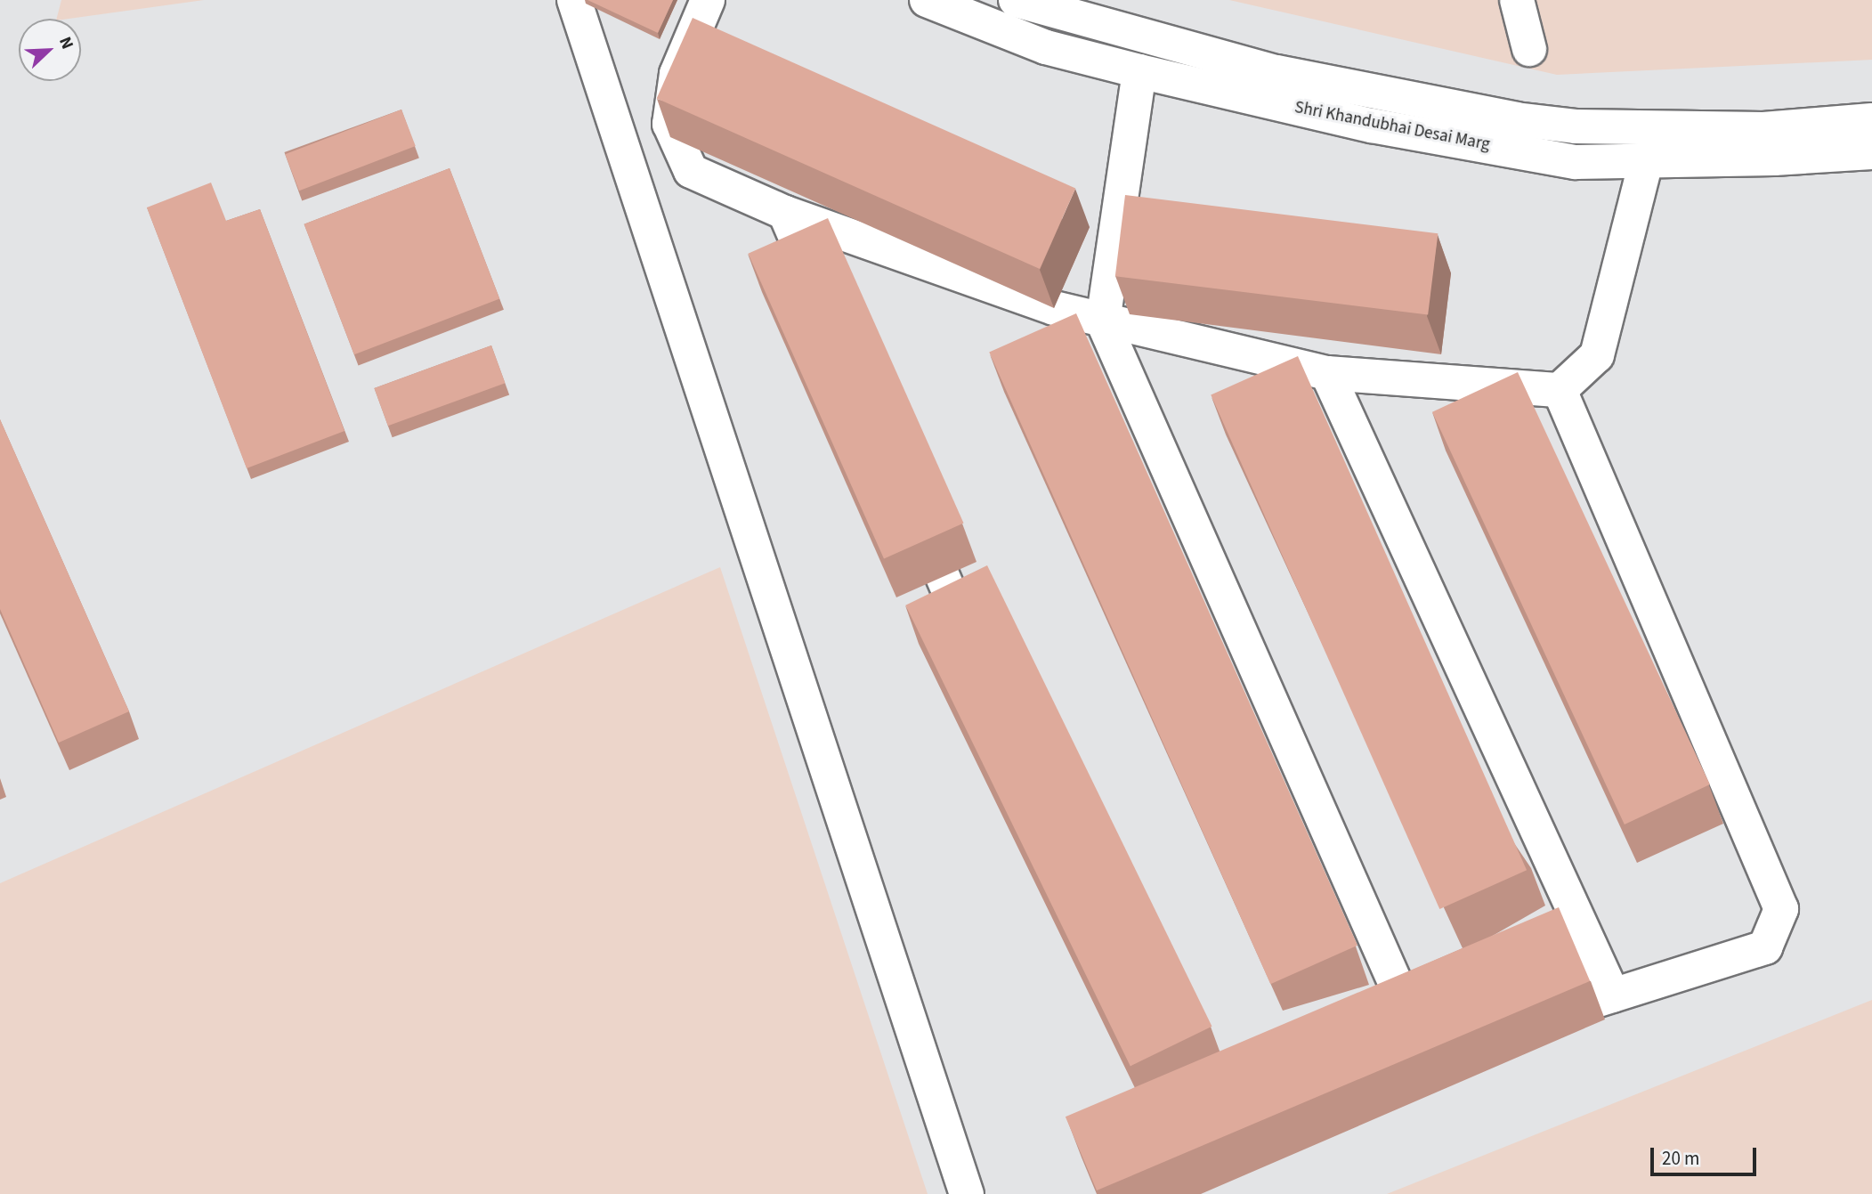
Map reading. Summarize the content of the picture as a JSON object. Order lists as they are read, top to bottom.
{
  "streets": {
    "main road": ["Shri Khandubhai Desai Marg"]
  },
  "scale_bar": "20 m",
  "north": "top right"
}
